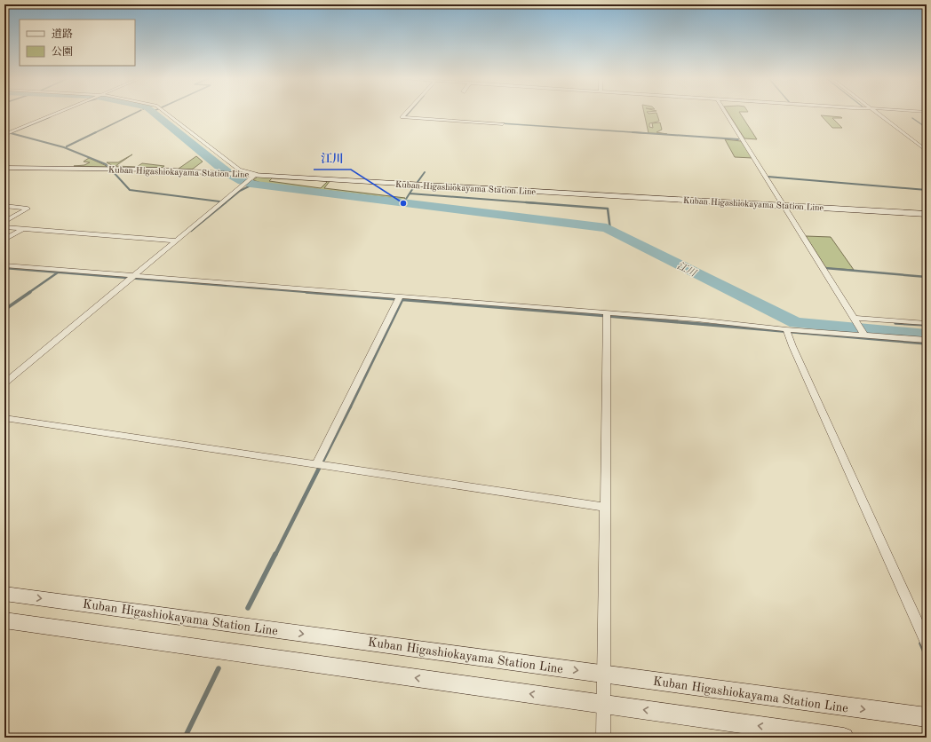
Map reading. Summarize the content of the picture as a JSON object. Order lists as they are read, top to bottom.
{
  "streets": {
    "main road": ["Kuban Higashiokayama Station Line"]
  },
  "water": ["江川"],
  "places": ["江川"],
  "legend": ["道路", "公園"]
}
